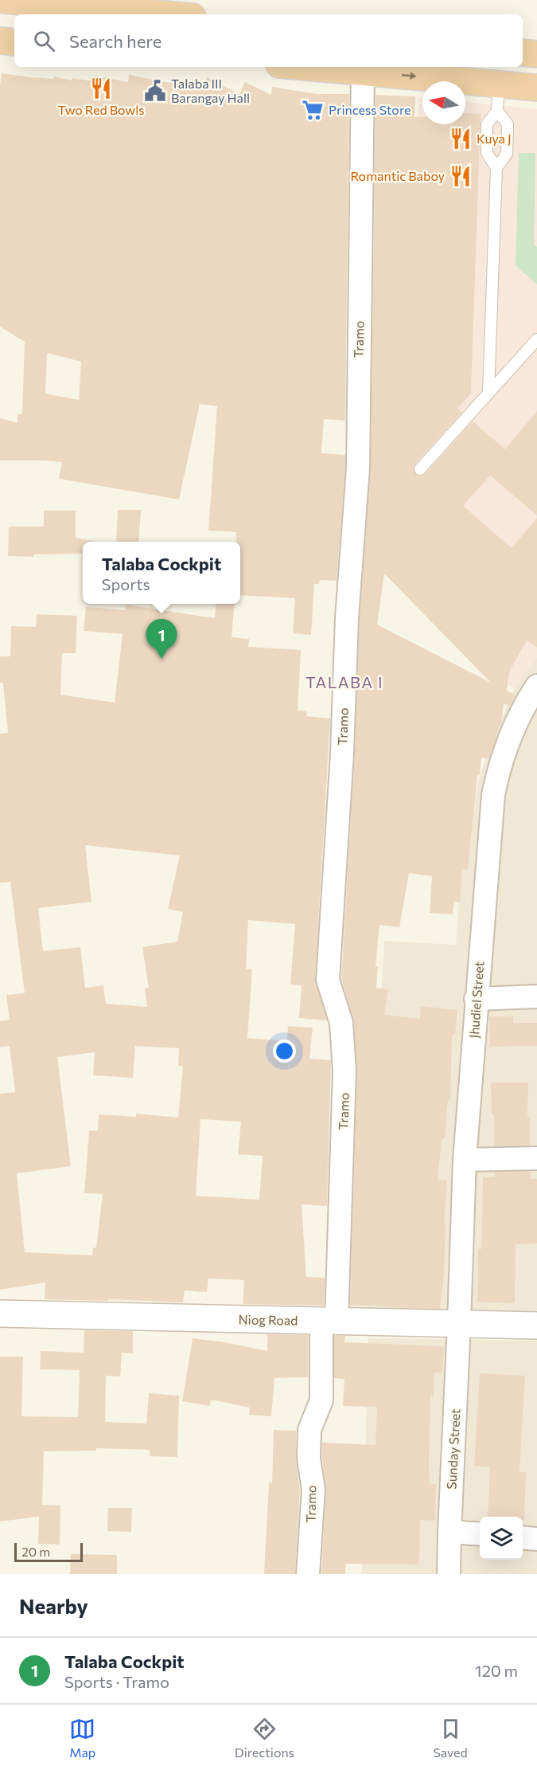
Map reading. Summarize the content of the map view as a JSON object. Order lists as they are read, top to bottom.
{
  "streets": {
    "street": [
      "Tramo",
      "Jhudiel Street",
      "Niog Road",
      "Sunday Street"
    ]
  },
  "crossings": [
    ["Tramo", "Niog Road"],
    ["Jhudiel Street", "Niog Road"],
    ["Jhudiel Street", "Sunday Street"],
    ["Niog Road", "Sunday Street"]
  ],
  "districts": ["TALABA I"],
  "places": {
    "restaurant": ["Two Red Bowls", "Kuya J", "Romantic Baboy"],
    "public building": ["Talaba III Barangay Hall"],
    "supermarket": ["Princess Store"]
  },
  "scale_bar": "20 m",
  "north": "left",
  "page": {
    "search": "Search here",
    "popup": ["Talaba Cockpit", "Sports"],
    "pins": "1",
    "scale": "20 m",
    "heading": "Nearby",
    "list": [
      {
        "mark": "1",
        "name": "Talaba Cockpit",
        "note": "Sports · Tramo",
        "value": "120 m"
      }
    ],
    "nav": ["Map", "Directions", "Saved"]
  }
}
